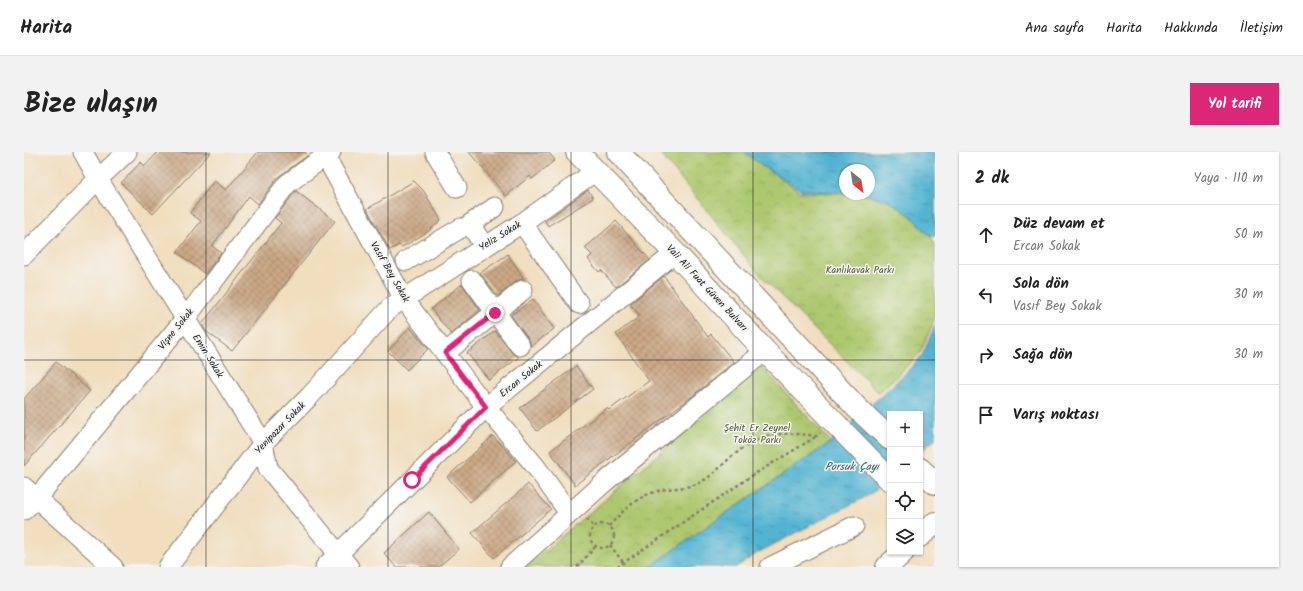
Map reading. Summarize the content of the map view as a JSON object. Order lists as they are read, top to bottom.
{
  "streets": {
    "main road": ["Vali Ali Fuat Güven Bulvarı"],
    "street": [
      "Yeliz Sokak",
      "Vasıf Bey Sokak",
      "Vişne Sokak",
      "Emin Sokak",
      "Ercan Sokak",
      "Yenipazar Sokak"
    ]
  },
  "crossings": [
    ["Yeliz Sokak", "Vasıf Bey Sokak"],
    ["Yeliz Sokak", "Vali Ali Fuat Güven Bulvarı"],
    ["Yeliz Sokak", "Yenipazar Sokak"],
    ["Vasıf Bey Sokak", "Vişne Sokak"],
    ["Vasıf Bey Sokak", "Ercan Sokak"],
    ["Vasıf Bey Sokak", "Yenipazar Sokak"],
    ["Vali Ali Fuat Güven Bulvarı", "Ercan Sokak"],
    ["Vişne Sokak", "Emin Sokak"],
    ["Emin Sokak", "Ercan Sokak"],
    ["Emin Sokak", "Yenipazar Sokak"]
  ],
  "water": ["Porsuk Çayı"],
  "parks": ["Kanlıkavak Parkı", "Şehit Er Zeynel Toköz Parkı"],
  "north": "bottom right",
  "page": {
    "header": "Harita",
    "nav": [
      "Ana sayfa",
      "Harita",
      "Hakkında",
      "İletişim"
    ],
    "title": "Bize ulaşın",
    "buttons": "Yol tarifi",
    "heading": ["2 dk", "Yaya · 110 m"],
    "list": [
      ["Düz devam et", "Ercan Sokak", "50 m"],
      ["Sola dön", "Vasıf Bey Sokak", "30 m"],
      ["Sağa dön", "30 m"],
      "Varış noktası"
    ],
    "map_buttons": ["+", "−"]
  }
}
